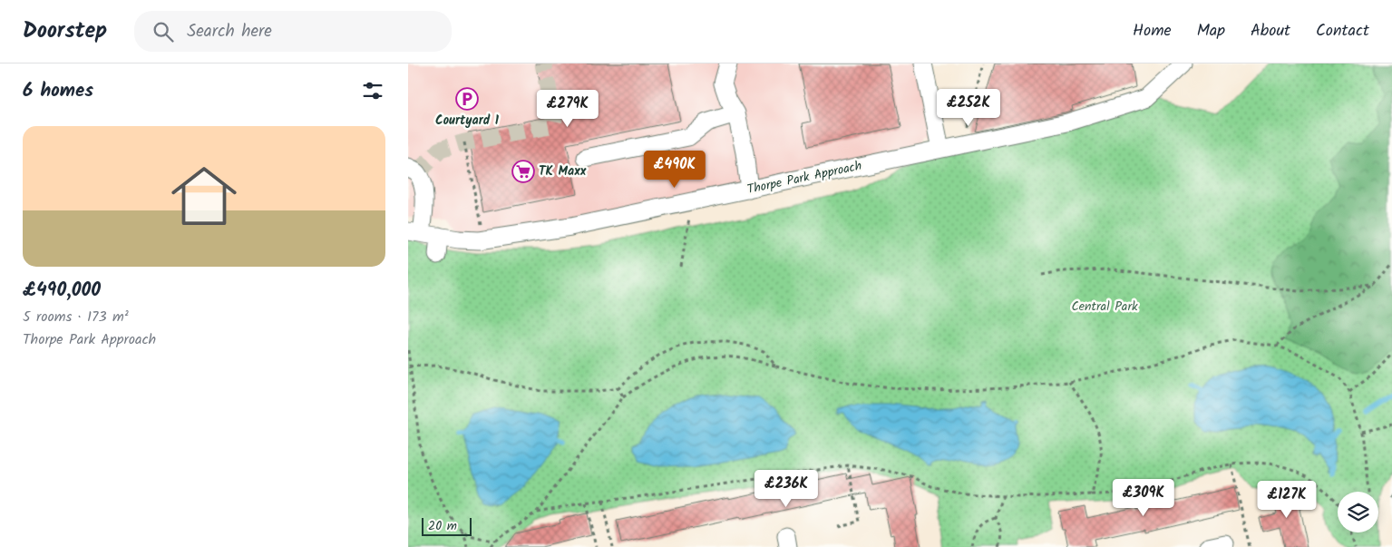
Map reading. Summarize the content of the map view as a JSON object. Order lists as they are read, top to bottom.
{
  "streets": {
    "street": ["Thorpe Park Approach"]
  },
  "parks": ["Central Park"],
  "places": {
    "parking": ["Courtyard 1"],
    "supermarket": ["TK Maxx"]
  },
  "scale_bar": "20 m",
  "page": {
    "header": "Doorstep",
    "search": "Search here",
    "nav": [
      "Home",
      "Map",
      "About",
      "Contact"
    ],
    "heading": "6 homes",
    "price": [
      "£252K",
      "£279K",
      "£490K",
      "£236K",
      "£309K",
      "£127K"
    ],
    "list": [
      {
        "name": "£490,000",
        "note": "5 rooms · 173 m² · Thorpe Park Approach"
      }
    ],
    "scale": "20 m"
  }
}
